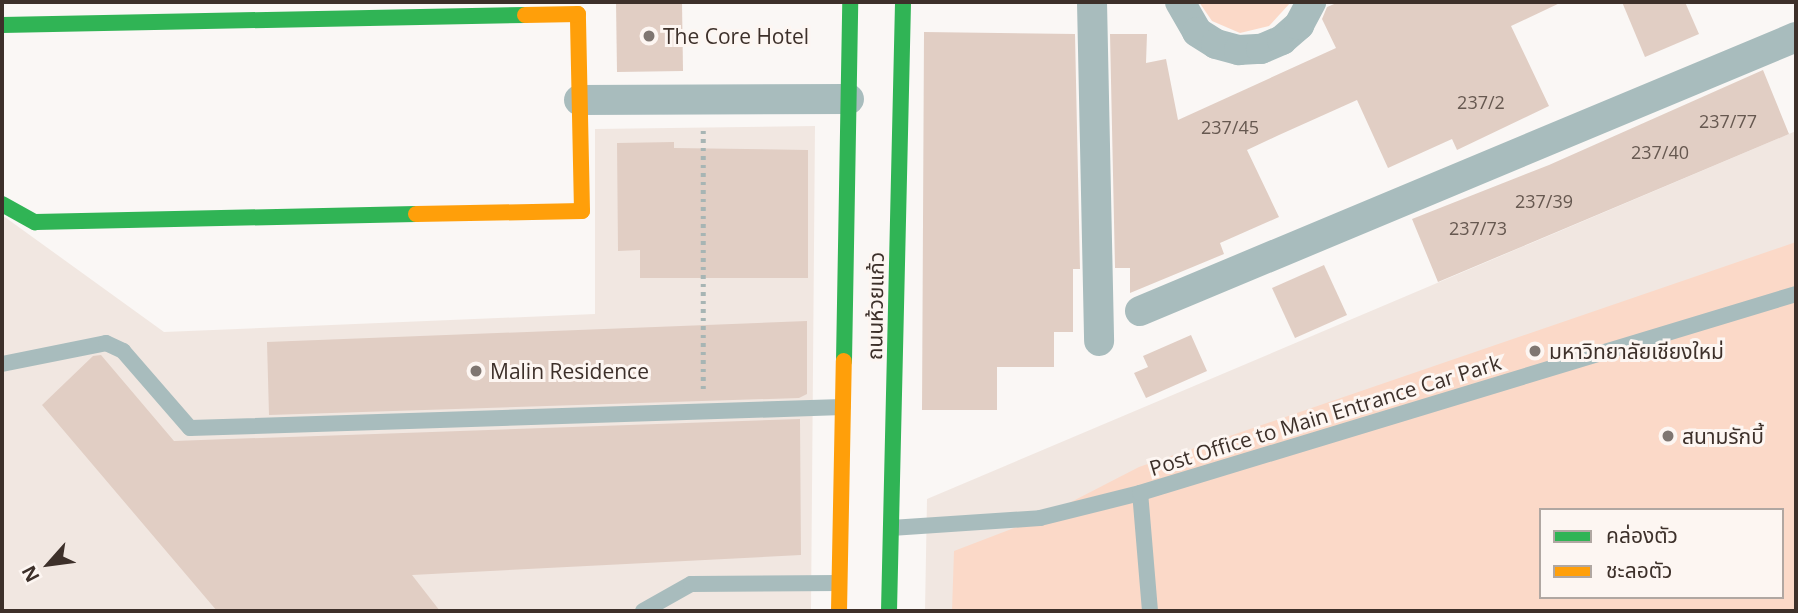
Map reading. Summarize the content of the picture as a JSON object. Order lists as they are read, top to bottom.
{
  "streets": {
    "street": ["ถนนห้วยแก้ว"],
    "lane": ["Post Office to Main Entrance Car Park"]
  },
  "places": [
    "The Core Hotel",
    "มหาวิทยาลัยเชียงใหม่",
    "Malin Residence",
    "สนามรักบี้"
  ],
  "house_numbers": [
    "237/2",
    "237/77",
    "237/45",
    "237/40",
    "237/39",
    "237/73"
  ],
  "legend": ["คล่องตัว", "ชะลอตัว"],
  "north": "bottom left"
}
